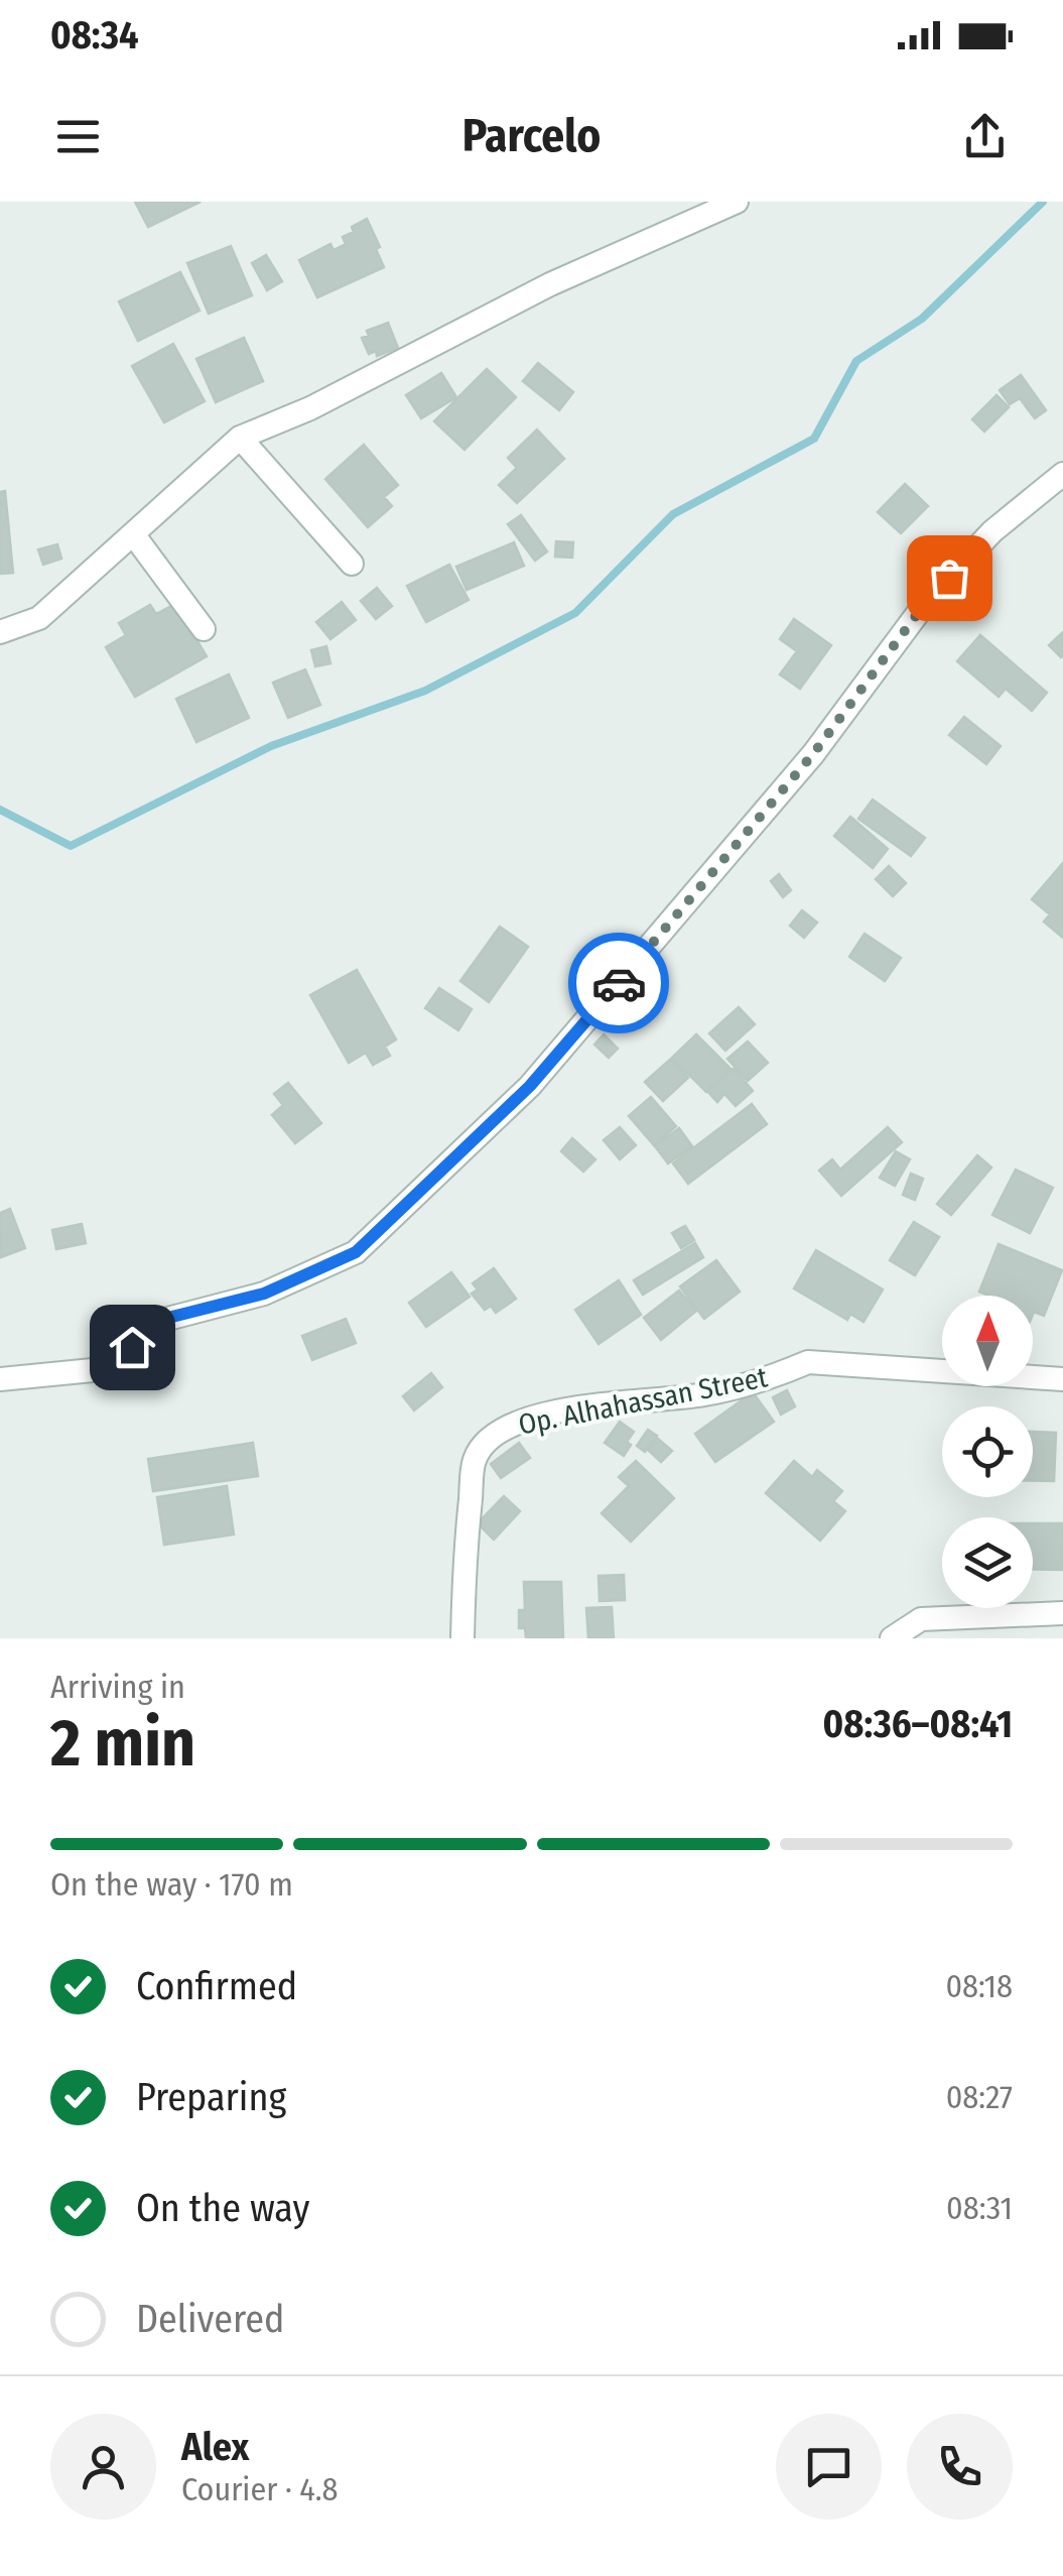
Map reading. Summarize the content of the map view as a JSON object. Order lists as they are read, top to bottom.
{
  "streets": {
    "street": ["Op. Alhahassan Street"]
  },
  "north": "top",
  "page": {
    "status": "08:34",
    "header": "Parcelo",
    "heading": ["2 min", "Arriving in", "08:36–08:41"],
    "panel": ["Alex", "Courier · 4.8"],
    "bar": "On the way · 170 m",
    "list": [
      ["Confirmed", "08:18"],
      ["Preparing", "08:27"],
      ["On the way", "08:31"],
      "Delivered"
    ]
  }
}
